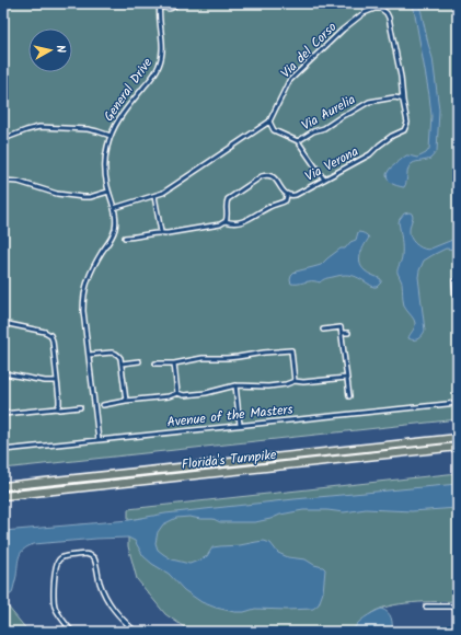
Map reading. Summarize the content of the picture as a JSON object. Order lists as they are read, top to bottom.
{
  "streets": {
    "highway": ["Florida's Turnpike"],
    "street": [
      "Via del Corso",
      "General Drive",
      "Via Aurelia",
      "Via Verona",
      "Avenue of the Masters"
    ]
  },
  "crossings": [
    ["Via del Corso", "Via Aurelia"],
    ["Via del Corso", "Via Verona"],
    ["General Drive", "Avenue of the Masters"],
    ["Via Aurelia", "Via Verona"]
  ],
  "north": "right"
}
